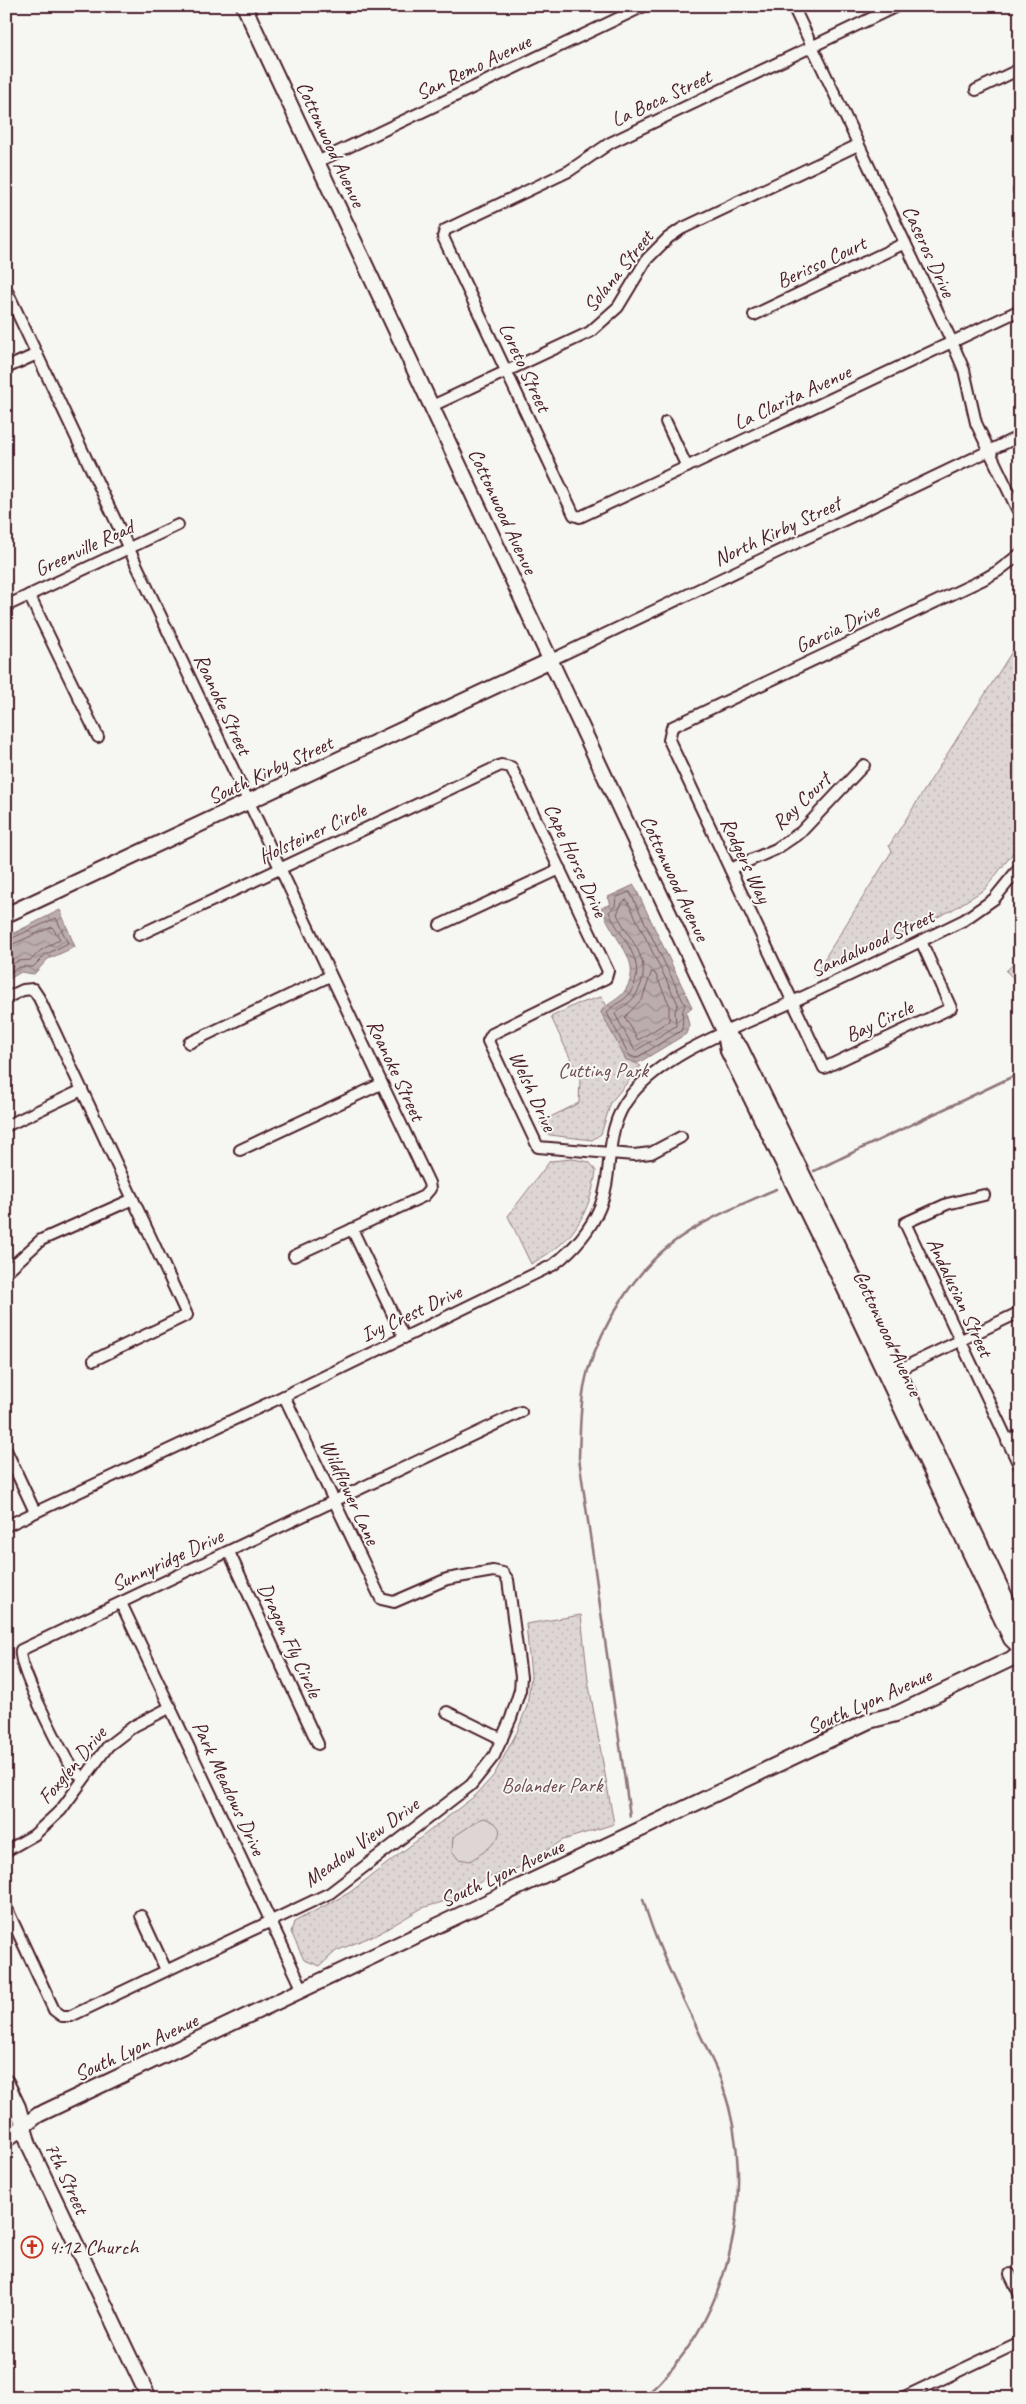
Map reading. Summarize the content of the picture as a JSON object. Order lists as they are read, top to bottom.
{
  "streets": {
    "main road": [
      "Cottonwood Avenue",
      "South Kirby Street",
      "South Lyon Avenue",
      "7th Street"
    ],
    "street": [
      "San Remo Avenue",
      "La Boca Street",
      "Caseros Drive",
      "Berisso Court",
      "Solana Street",
      "Loreto Street",
      "La Clarita Avenue",
      "North Kirby Street",
      "Greenville Road",
      "Garcia Drive",
      "Roanoke Street",
      "Ray Court",
      "Holsteiner Circle",
      "Cape Horse Drive",
      "Rodgers Way",
      "Sandalwood Street",
      "Bay Circle",
      "Welsh Drive",
      "Andalusian Street",
      "Ivy Crest Drive",
      "Wildflower Lane",
      "Sunnyridge Drive",
      "Dragon Fly Circle",
      "Foxglen Drive",
      "Park Meadows Drive",
      "Meadow View Drive"
    ]
  },
  "crossings": [
    ["San Remo Avenue", "Cottonwood Avenue"],
    ["La Boca Street", "Caseros Drive"],
    ["La Boca Street", "Loreto Street"],
    ["Cottonwood Avenue", "Solana Street"],
    ["Cottonwood Avenue", "North Kirby Street"],
    ["Cottonwood Avenue", "South Kirby Street"],
    ["Cottonwood Avenue", "Sandalwood Street"],
    ["Cottonwood Avenue", "Ivy Crest Drive"],
    ["Caseros Drive", "Berisso Court"],
    ["Caseros Drive", "Solana Street"],
    ["Caseros Drive", "La Clarita Avenue"],
    ["Caseros Drive", "North Kirby Street"],
    ["Solana Street", "Loreto Street"],
    ["Loreto Street", "La Clarita Avenue"],
    ["North Kirby Street", "South Kirby Street"],
    ["Greenville Road", "Roanoke Street"],
    ["Garcia Drive", "Rodgers Way"],
    ["Roanoke Street", "South Kirby Street"],
    ["Roanoke Street", "Holsteiner Circle"],
    ["Ray Court", "Rodgers Way"],
    ["Holsteiner Circle", "Cape Horse Drive"],
    ["Cape Horse Drive", "Welsh Drive"],
    ["Rodgers Way", "Sandalwood Street"],
    ["Rodgers Way", "Bay Circle"],
    ["Sandalwood Street", "Bay Circle"],
    ["Sandalwood Street", "Ivy Crest Drive"],
    ["Welsh Drive", "Ivy Crest Drive"],
    ["Ivy Crest Drive", "Wildflower Lane"],
    ["Wildflower Lane", "Sunnyridge Drive"],
    ["Wildflower Lane", "Meadow View Drive"],
    ["Sunnyridge Drive", "Dragon Fly Circle"],
    ["Sunnyridge Drive", "Foxglen Drive"],
    ["Sunnyridge Drive", "Park Meadows Drive"],
    ["South Lyon Avenue", "Park Meadows Drive"],
    ["South Lyon Avenue", "7th Street"],
    ["Foxglen Drive", "Park Meadows Drive"],
    ["Park Meadows Drive", "Meadow View Drive"]
  ],
  "parks": ["Cutting Park", "Bolander Park"],
  "places": {
    "church": ["4:12 Church"]
  }
}
